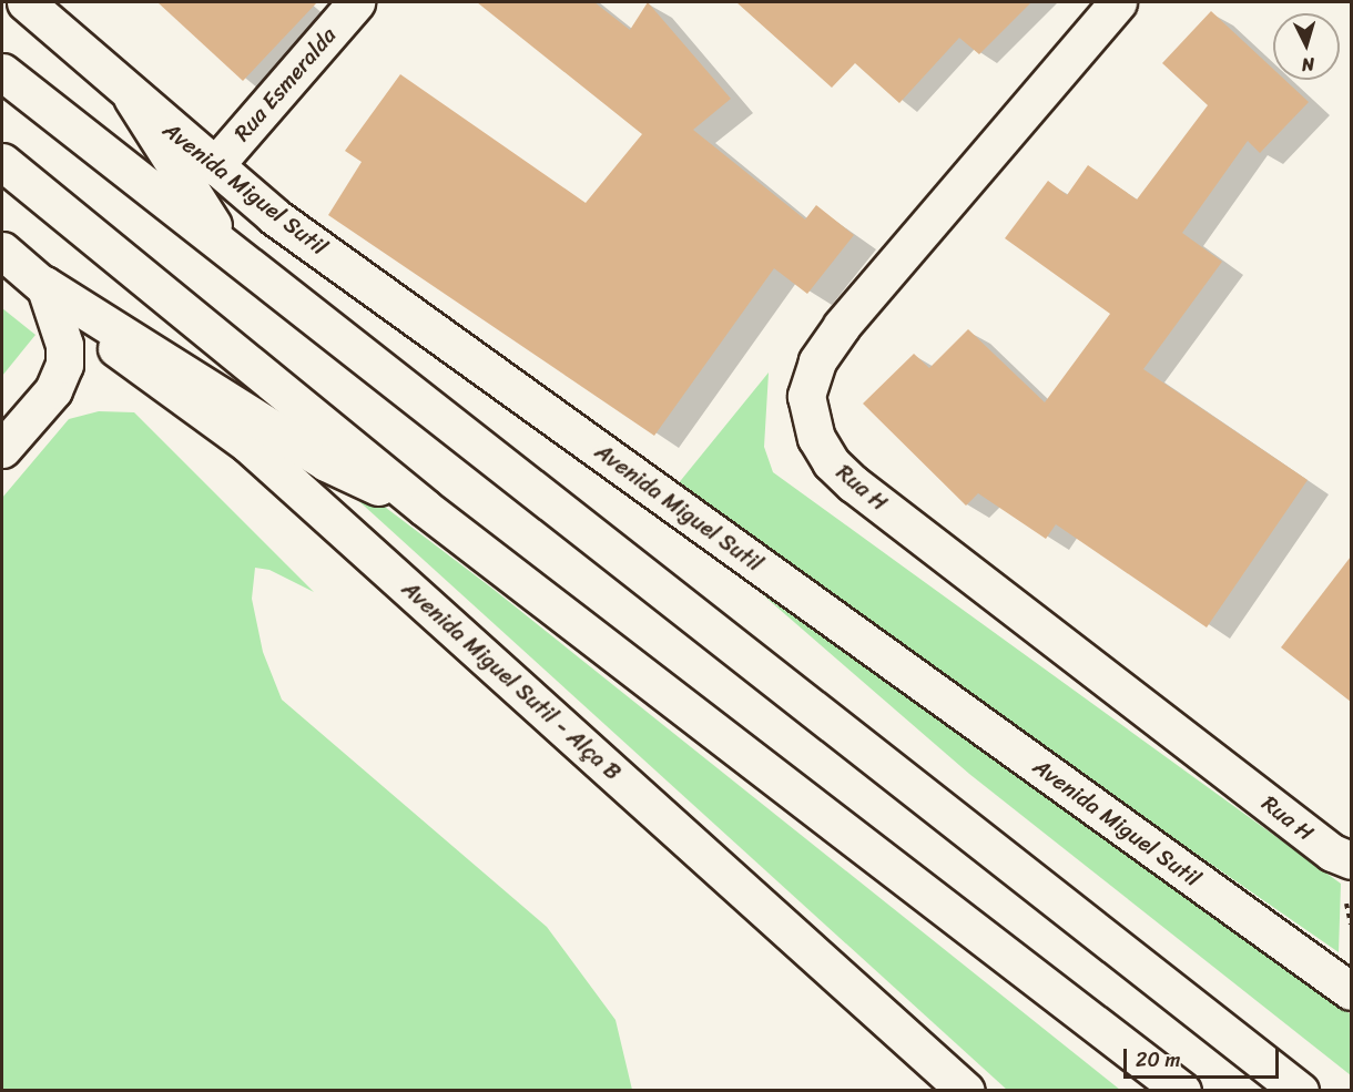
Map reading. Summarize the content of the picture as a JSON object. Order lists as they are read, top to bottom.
{
  "streets": {
    "main road": [
      "Rua Esmeralda",
      "Avenida Miguel Sutil",
      "Rua H",
      "Avenida Miguel Sutil - Alça B"
    ]
  },
  "crossings": [
    ["Rua Esmeralda", "Avenida Miguel Sutil"]
  ],
  "scale_bar": "20 m",
  "north": "bottom"
}
